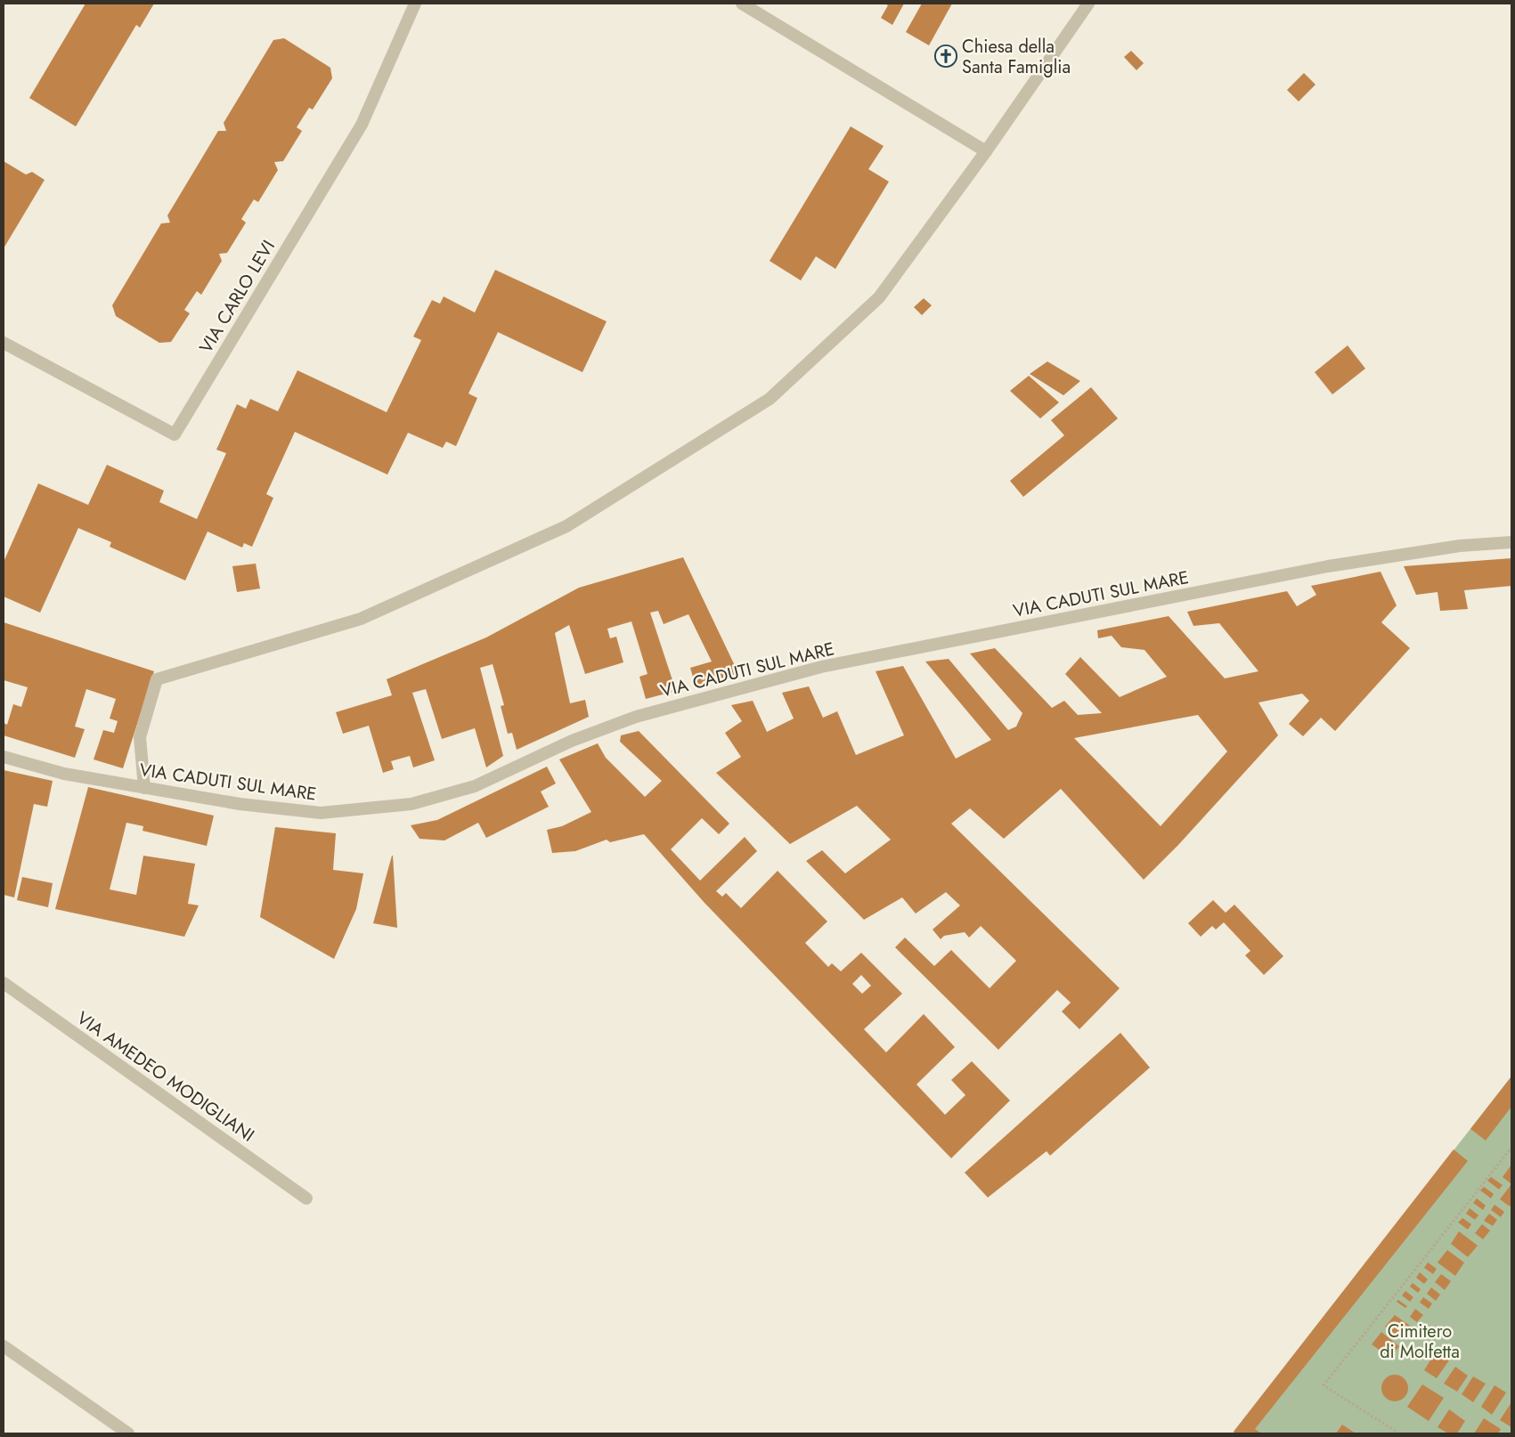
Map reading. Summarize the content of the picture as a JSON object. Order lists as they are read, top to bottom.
{
  "streets": {
    "street": ["VIA CARLO LEVI", "VIA CADUTI SUL MARE", "VIA AMEDEO MODIGLIANI"]
  },
  "parks": ["Cimitero di Molfetta"],
  "places": {
    "church": ["Chiesa della Santa Famiglia"]
  }
}
